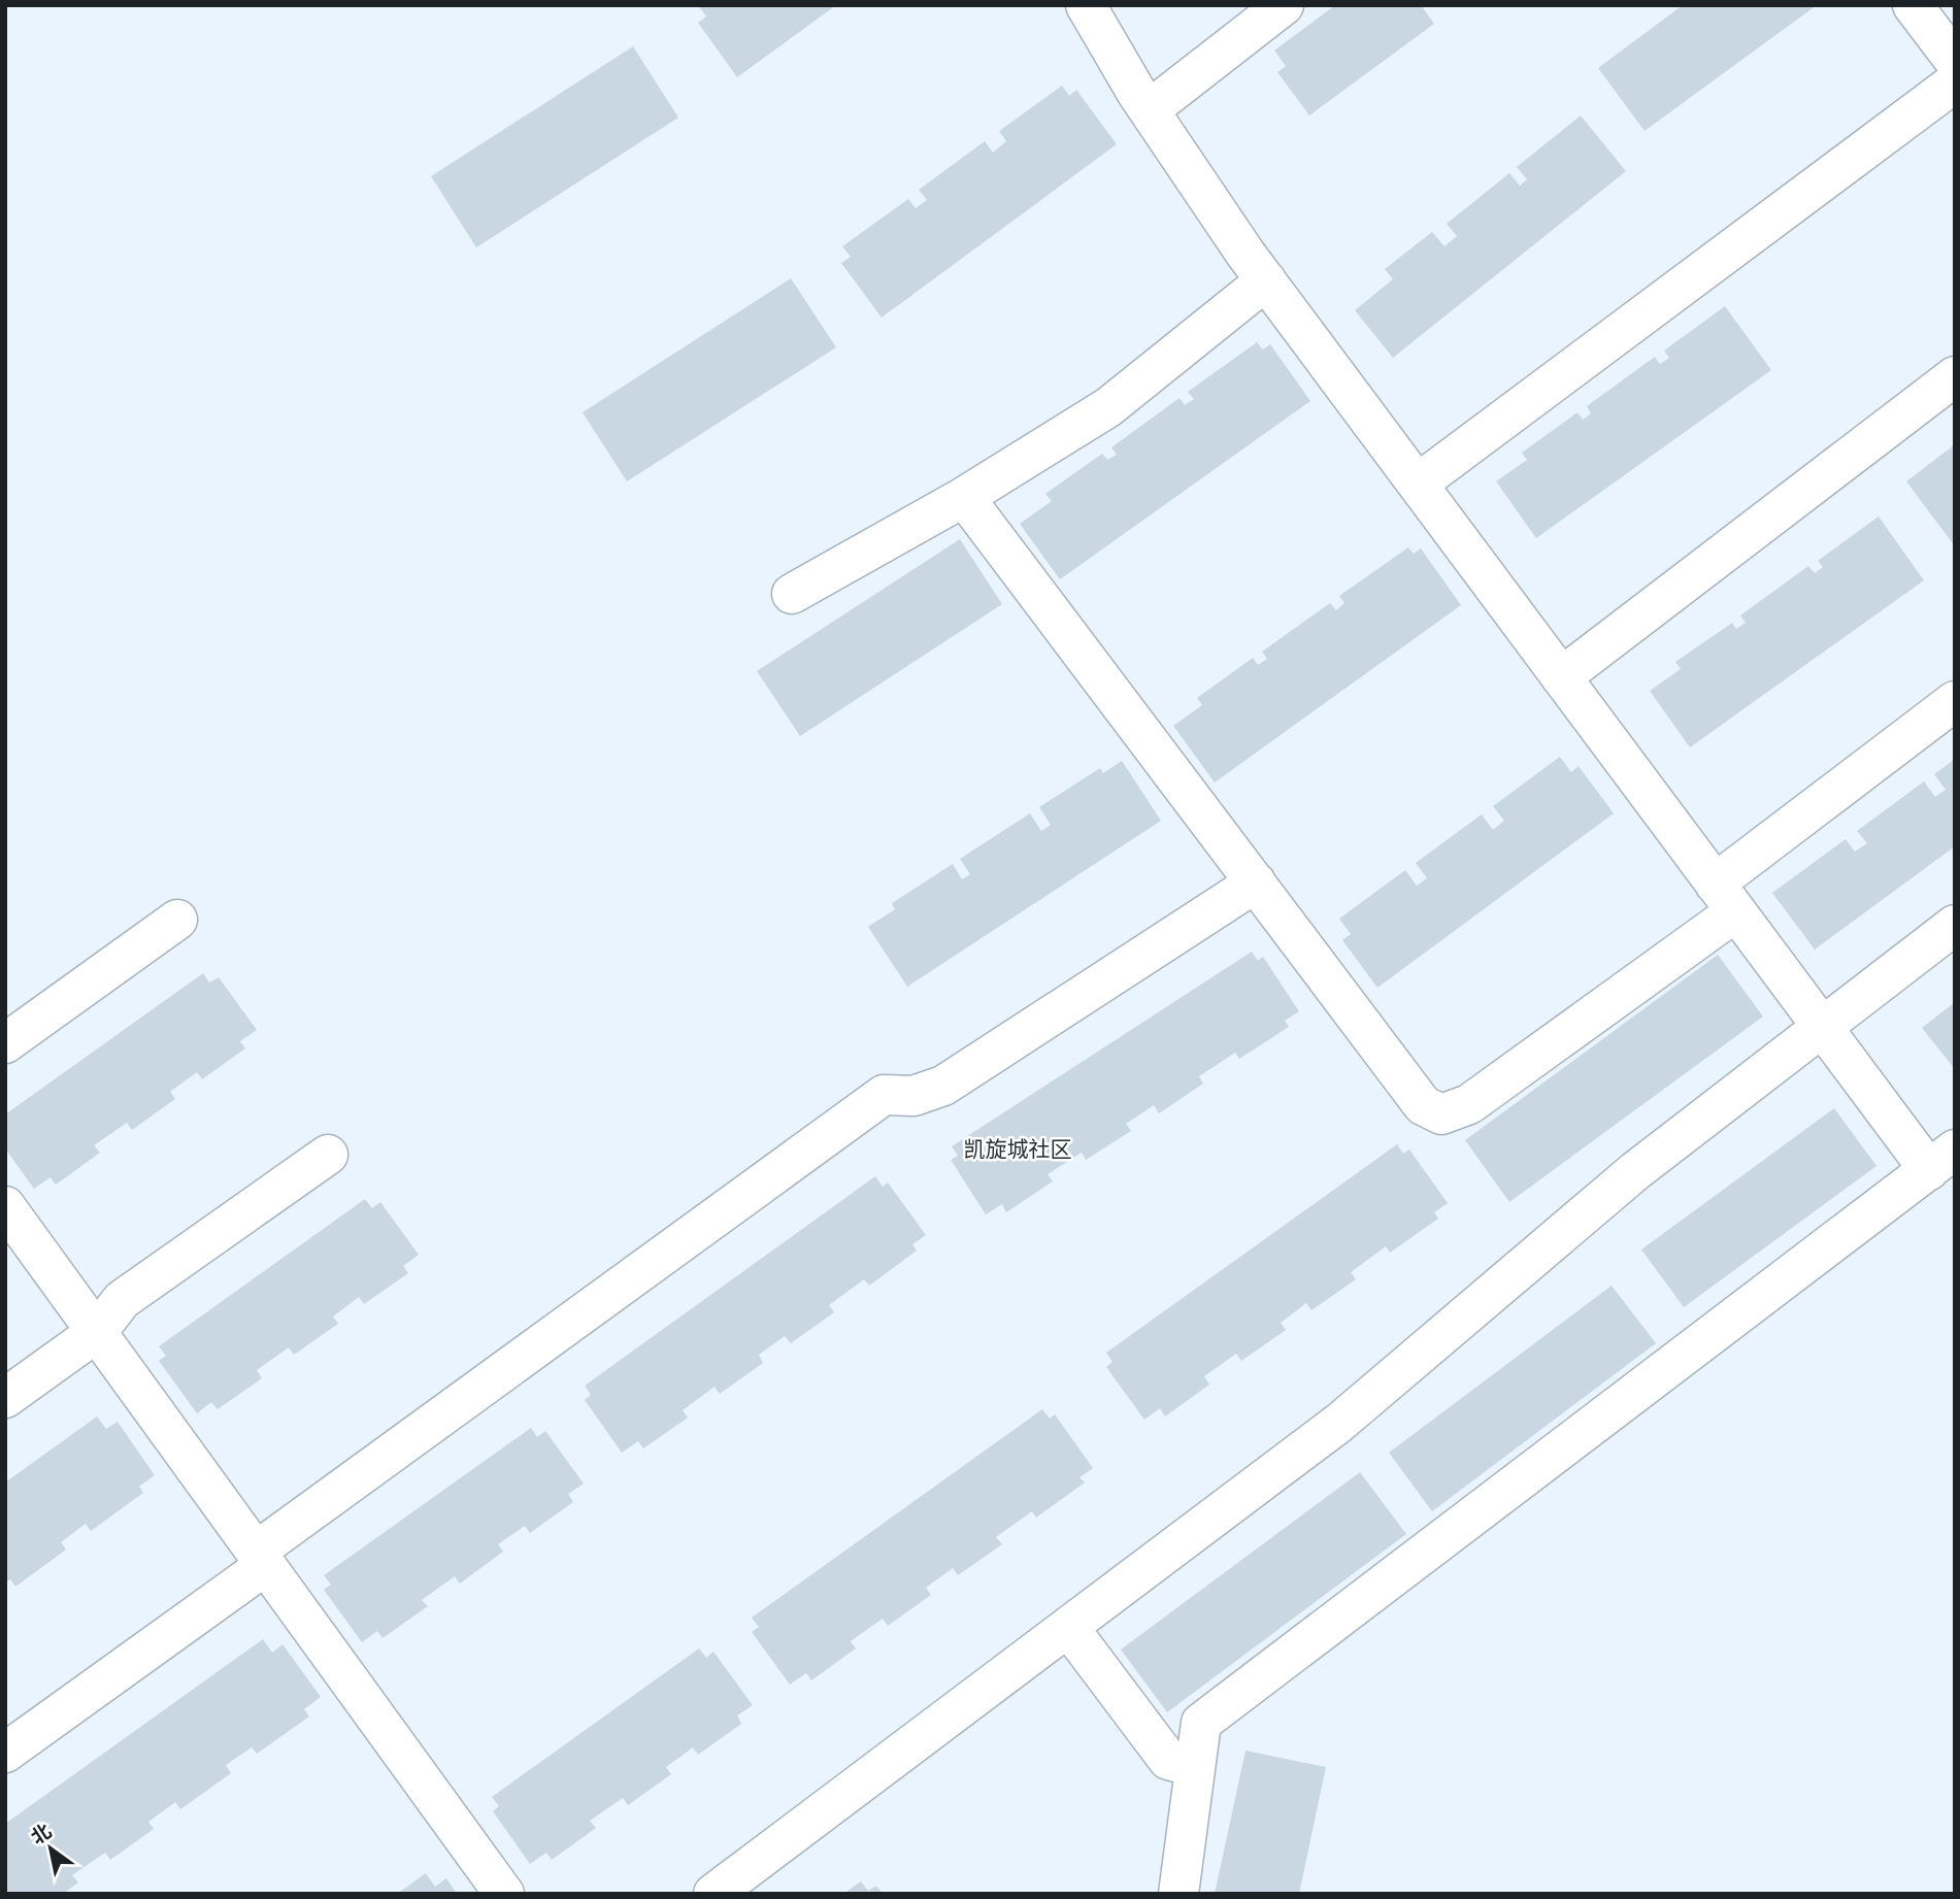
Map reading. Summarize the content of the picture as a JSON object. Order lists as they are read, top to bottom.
{
  "districts": ["凯旋城社区"],
  "north": "top left"
}
